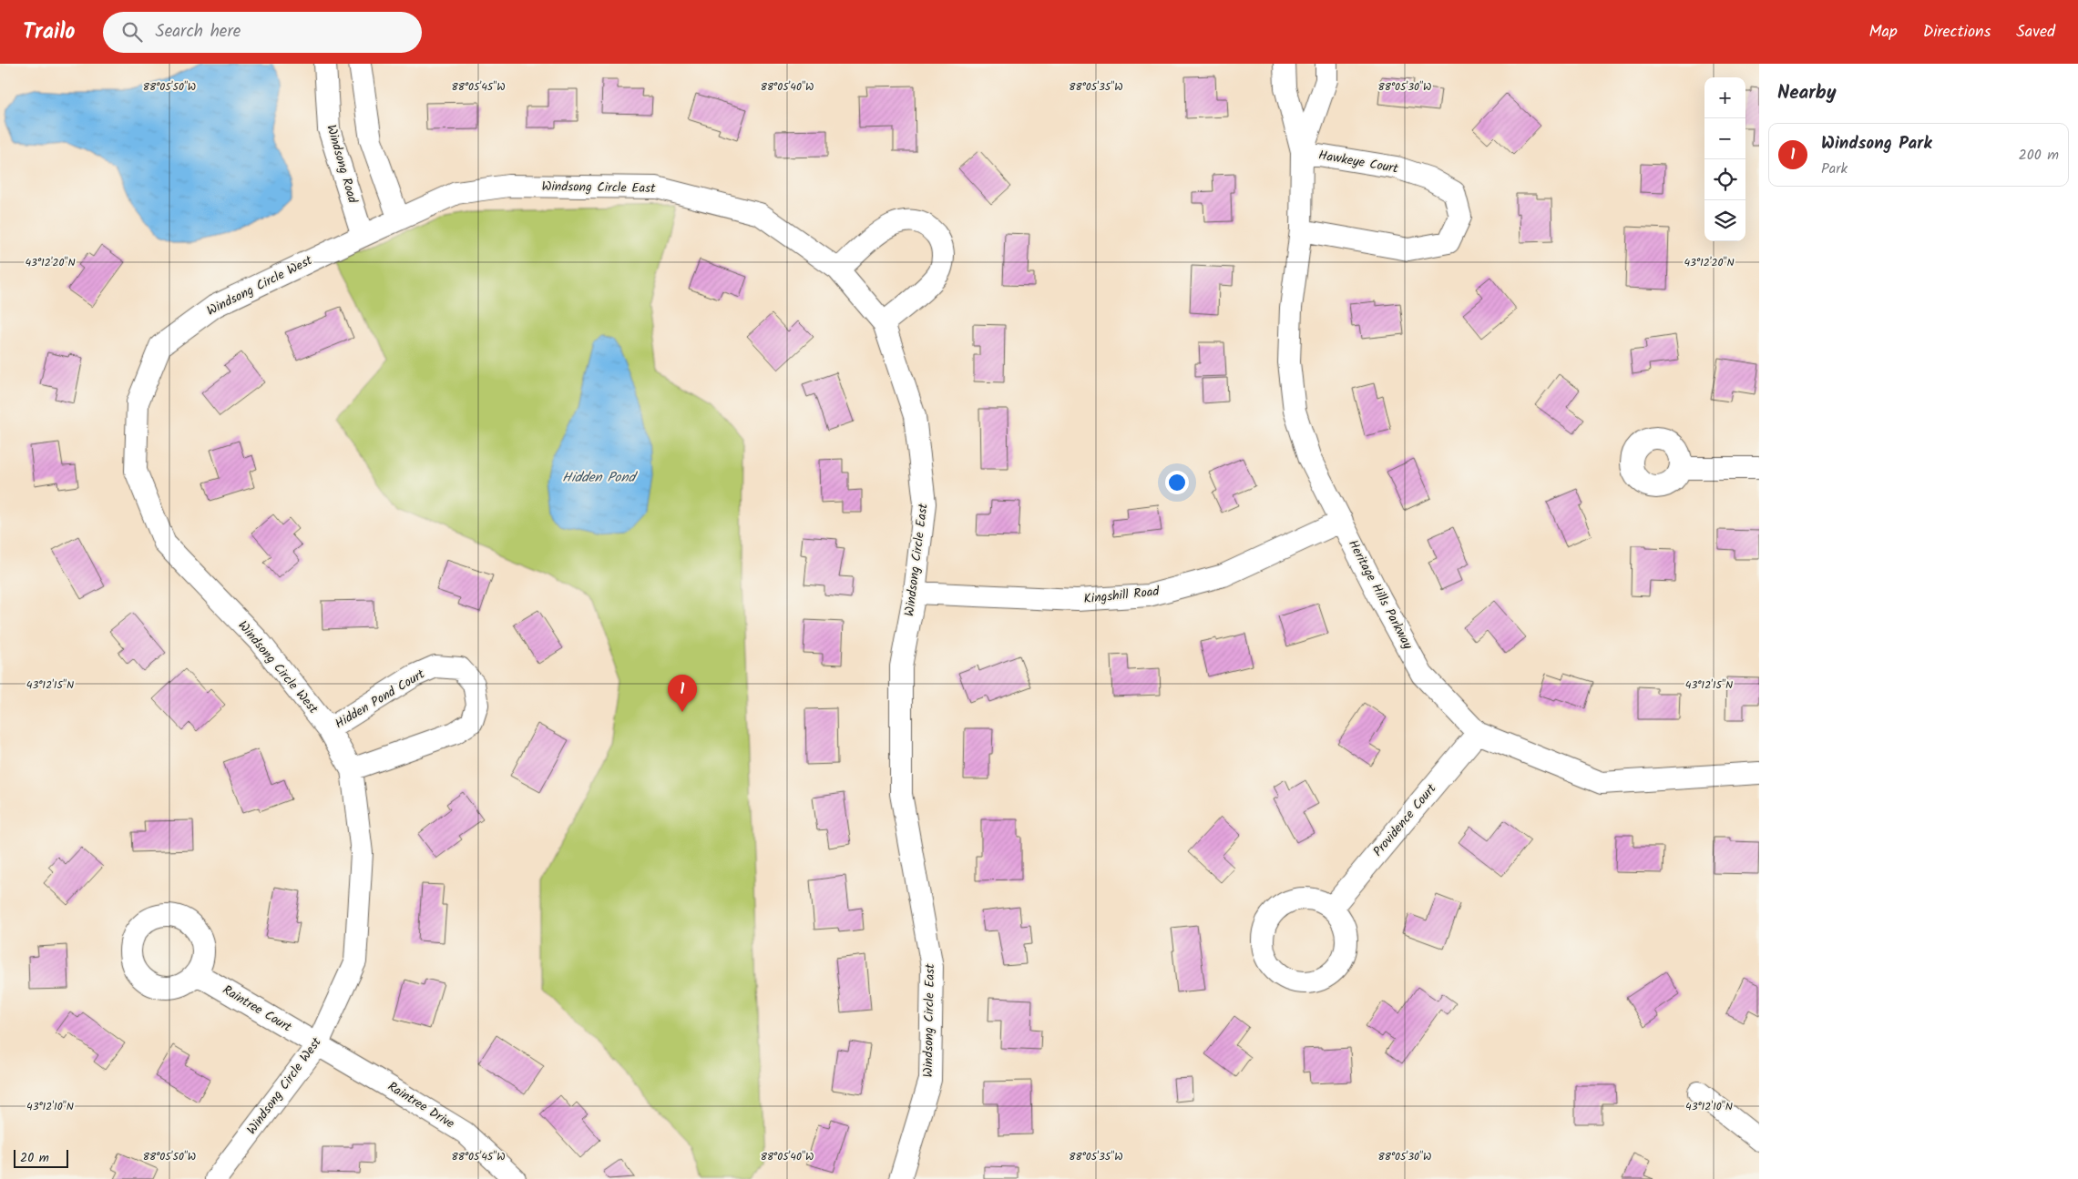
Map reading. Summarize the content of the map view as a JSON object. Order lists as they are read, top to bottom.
{
  "streets": {
    "street": [
      "Hawkeye Court",
      "Windsong Road",
      "Windsong Circle East",
      "Windsong Circle West",
      "Heritage Hills Parkway",
      "Kingshill Road",
      "Hidden Pond Court",
      "Providence Court",
      "Raintree Court",
      "Raintree Drive"
    ]
  },
  "crossings": [
    ["Hawkeye Court", "Heritage Hills Parkway"],
    ["Windsong Road", "Windsong Circle East"],
    ["Windsong Road", "Windsong Circle West"],
    ["Windsong Circle East", "Windsong Circle West"],
    ["Windsong Circle East", "Kingshill Road"],
    ["Windsong Circle West", "Hidden Pond Court"],
    ["Windsong Circle West", "Raintree Court"],
    ["Windsong Circle West", "Raintree Drive"],
    ["Heritage Hills Parkway", "Kingshill Road"],
    ["Heritage Hills Parkway", "Providence Court"],
    ["Raintree Court", "Raintree Drive"]
  ],
  "water": ["Hidden Pond"],
  "scale_bar": "20 m",
  "page": {
    "header": "Trailo",
    "search": "Search here",
    "nav": ["Map", "Directions", "Saved"],
    "heading": "Nearby",
    "map_buttons": ["+", "−"],
    "list": [
      {
        "mark": "1",
        "name": "Windsong Park",
        "note": "Park",
        "value": "200 m"
      }
    ],
    "pins": "1",
    "scale": "20 m"
  },
  "coordinates": [
    "88°05'50\"W",
    "88°05'45\"W",
    "88°05'40\"W",
    "88°05'35\"W",
    "88°05'30\"W",
    "43°12'20\"N",
    "43°12'15\"N",
    "43°12'10\"N"
  ]
}
